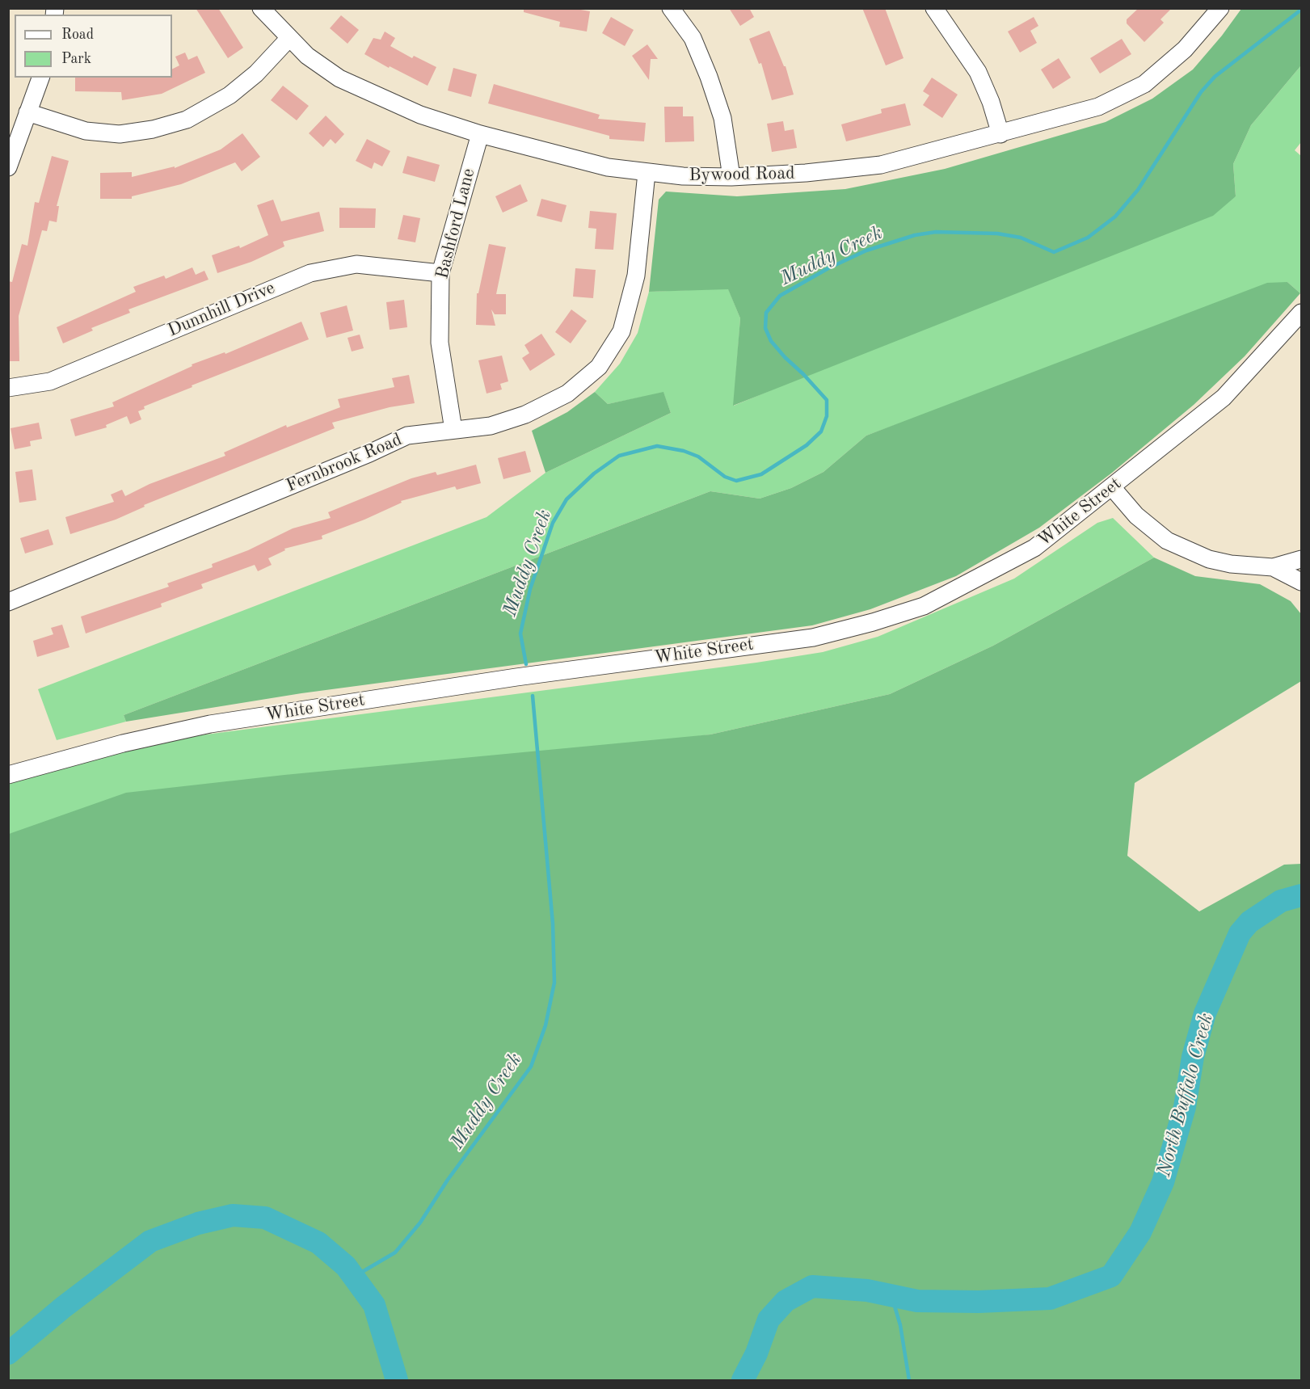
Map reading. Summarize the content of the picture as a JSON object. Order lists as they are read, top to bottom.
{
  "streets": {
    "street": [
      "Bywood Road",
      "Bashford Lane",
      "Dunnhill Drive",
      "Fernbrook Road",
      "White Street"
    ]
  },
  "crossings": [
    ["Bywood Road", "Bashford Lane"],
    ["Bywood Road", "Fernbrook Road"],
    ["Bashford Lane", "Dunnhill Drive"],
    ["Bashford Lane", "Fernbrook Road"]
  ],
  "water": ["Muddy Creek", "North Buffalo Creek"],
  "legend": ["Road", "Park"]
}
